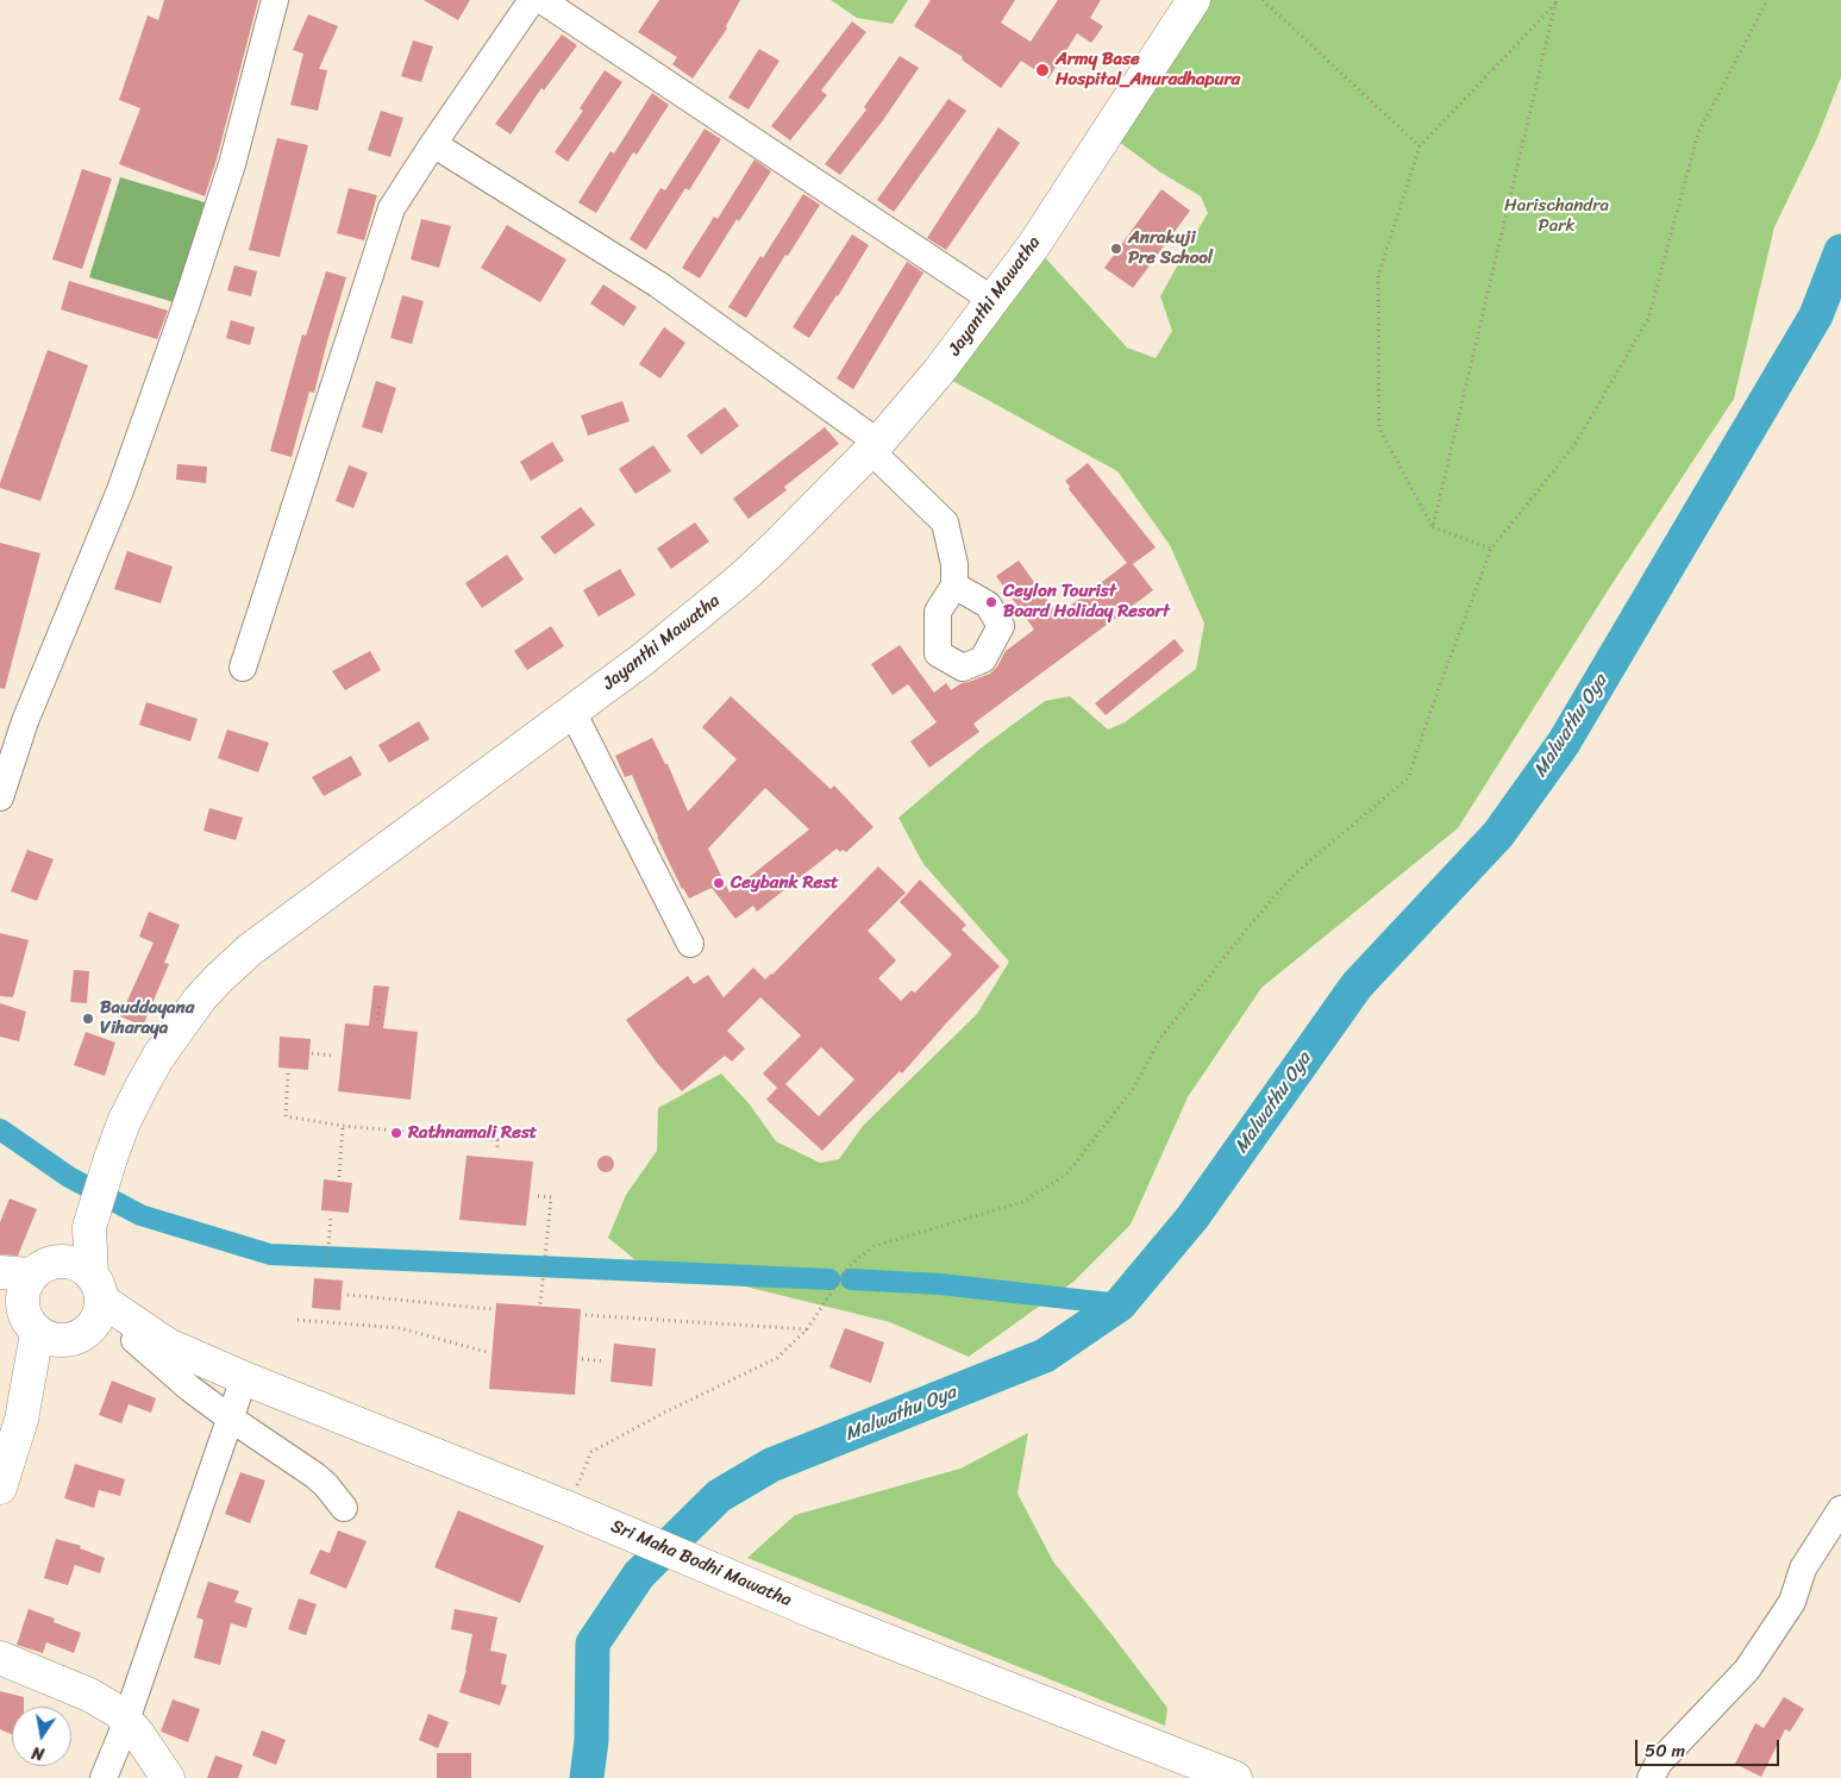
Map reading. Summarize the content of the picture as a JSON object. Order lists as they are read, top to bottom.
{
  "streets": {
    "main road": ["Jayanthi Mawatha", "Sri Maha Bodhi Mawatha"]
  },
  "crossings": [
    ["Jayanthi Mawatha", "Sri Maha Bodhi Mawatha"]
  ],
  "water": ["Malwathu Oya"],
  "parks": ["Harischandra Park"],
  "places": [
    "Army Base Hospital_Anuradhapura",
    "Anrakuji Pre School",
    "Ceylon Tourist Board Holiday Resort",
    "Ceybank Rest",
    "Bauddayana Viharaya",
    "Rathnamali Rest"
  ],
  "scale_bar": "50 m",
  "north": "bottom"
}
